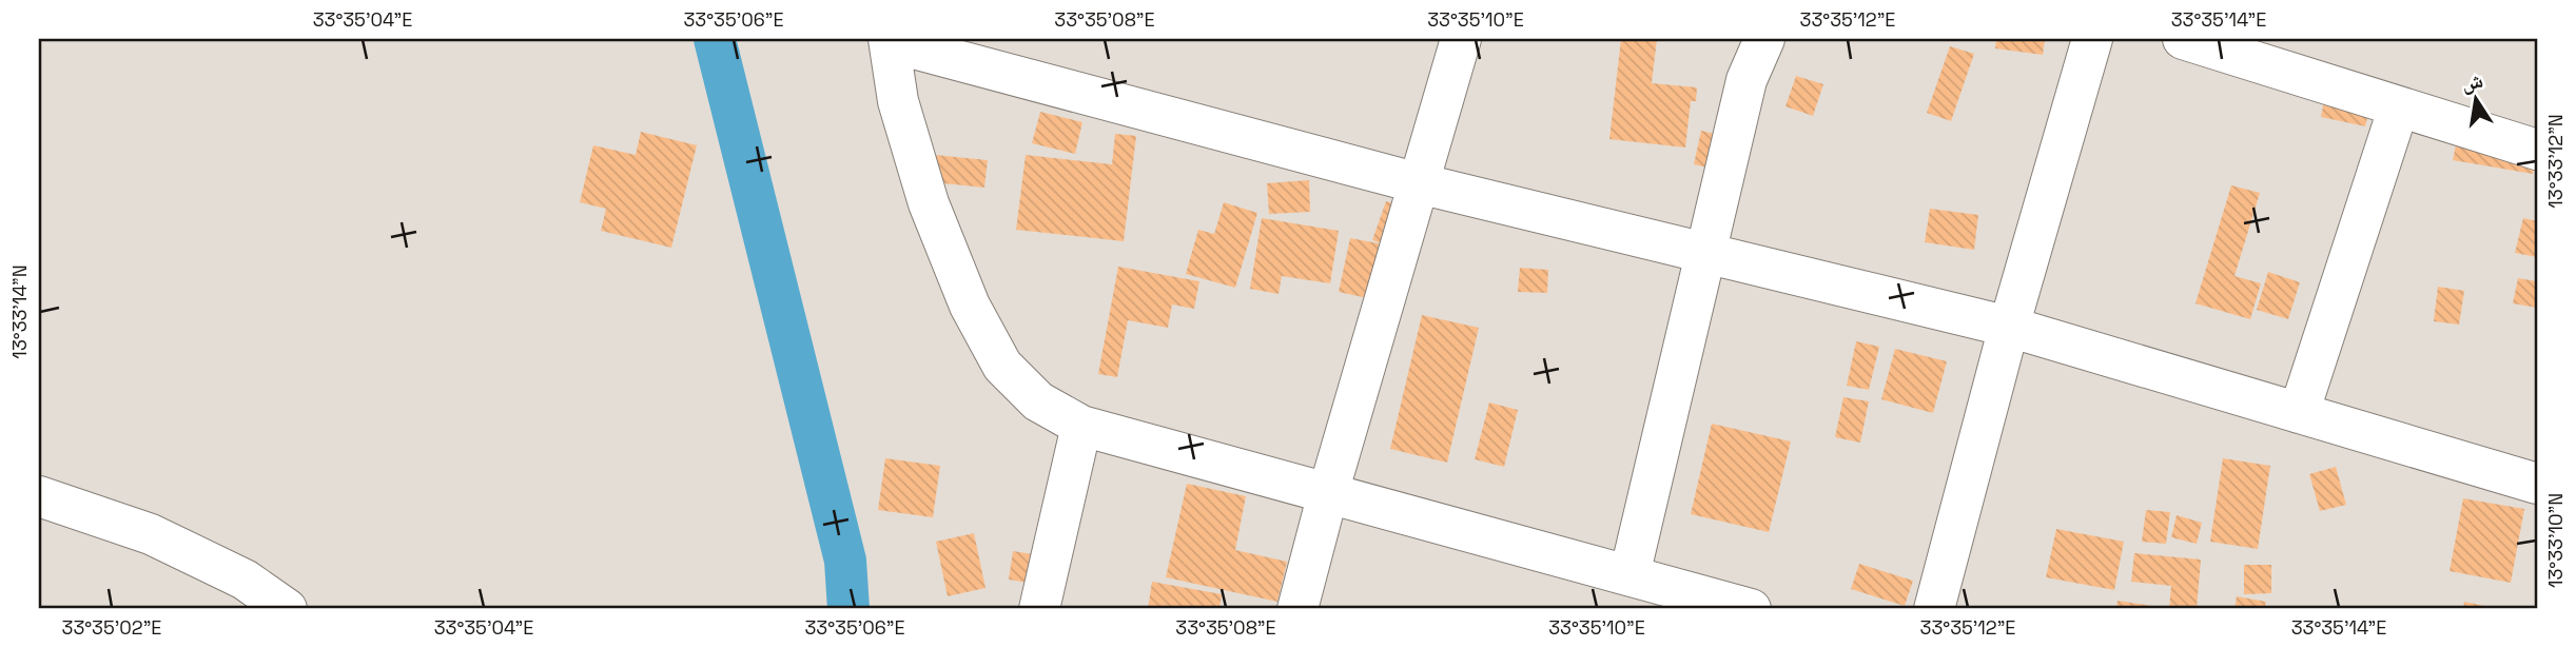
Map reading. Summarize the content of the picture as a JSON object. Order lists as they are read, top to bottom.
{
  "north": "top",
  "coordinates": [
    "33°35'04\"E",
    "33°35'06\"E",
    "33°35'08\"E",
    "33°35'10\"E",
    "33°35'12\"E",
    "33°35'14\"E",
    "13°33'12\"N",
    "13°33'14\"N",
    "13°33'10\"N",
    "33°35'02\"E"
  ]
}
